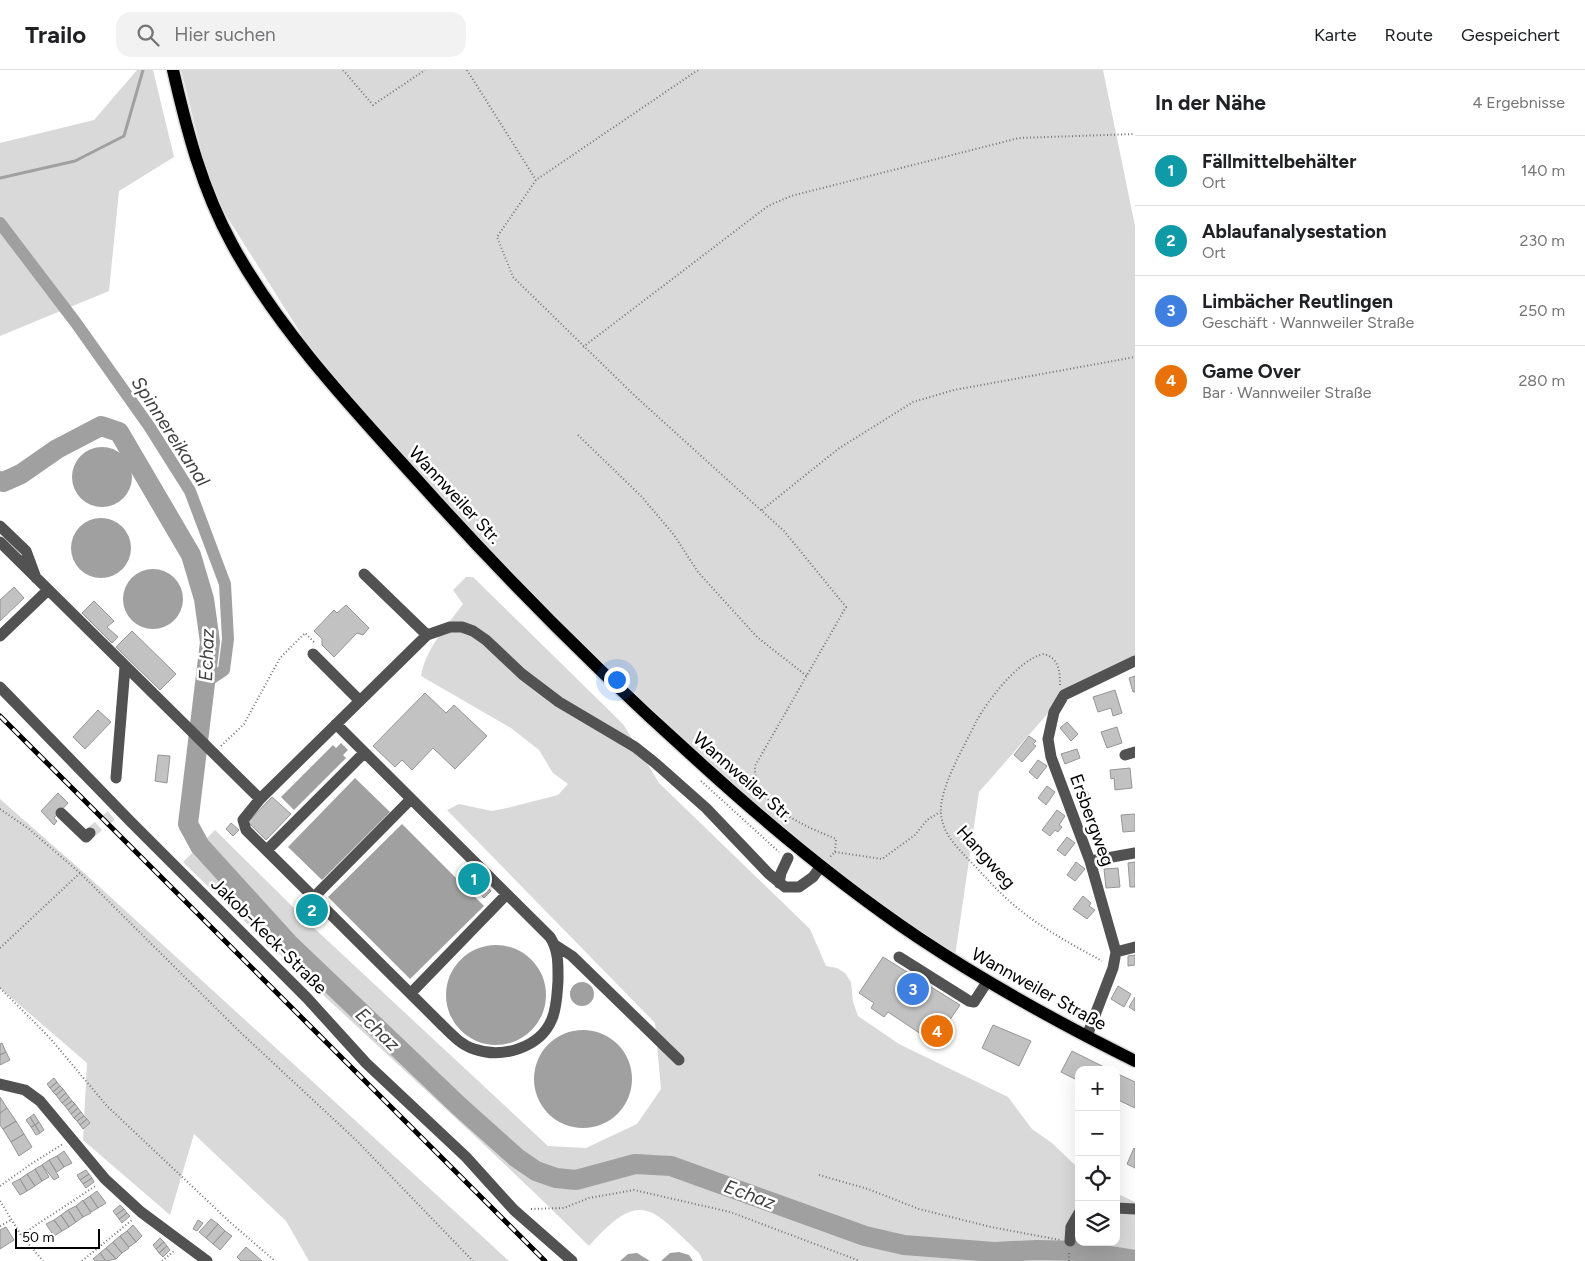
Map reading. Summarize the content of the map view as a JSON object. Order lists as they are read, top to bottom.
{
  "streets": {
    "main road": ["Wannweiler Str.", "Wannweiler Straße"],
    "street": ["Ersbergweg", "Jakob-Keck-Straße"],
    "path": ["Hangweg"]
  },
  "crossings": [
    ["Wannweiler Str.", "Wannweiler Straße"],
    ["Ersbergweg", "Hangweg"],
    ["Ersbergweg", "Wannweiler Straße"]
  ],
  "water": ["Spinnereikanal", "Echaz"],
  "scale_bar": "50 m",
  "page": {
    "header": "Trailo",
    "search": "Hier suchen",
    "nav": ["Karte", "Route", "Gespeichert"],
    "heading": ["In der Nähe", "4 Ergebnisse"],
    "list": [
      {
        "mark": "1",
        "name": "Fällmittelbehälter",
        "note": "Ort",
        "value": "140 m"
      },
      {
        "mark": "2",
        "name": "Ablaufanalysestation",
        "note": "Ort",
        "value": "230 m"
      },
      {
        "mark": "3",
        "name": "Limbächer Reutlingen",
        "note": "Geschäft · Wannweiler Straße",
        "value": "250 m"
      },
      {
        "mark": "4",
        "name": "Game Over",
        "note": "Bar · Wannweiler Straße",
        "value": "280 m"
      }
    ],
    "pins": [
      "1",
      "2",
      "3",
      "4"
    ],
    "map_buttons": ["+", "−"],
    "scale": "50 m"
  }
}
